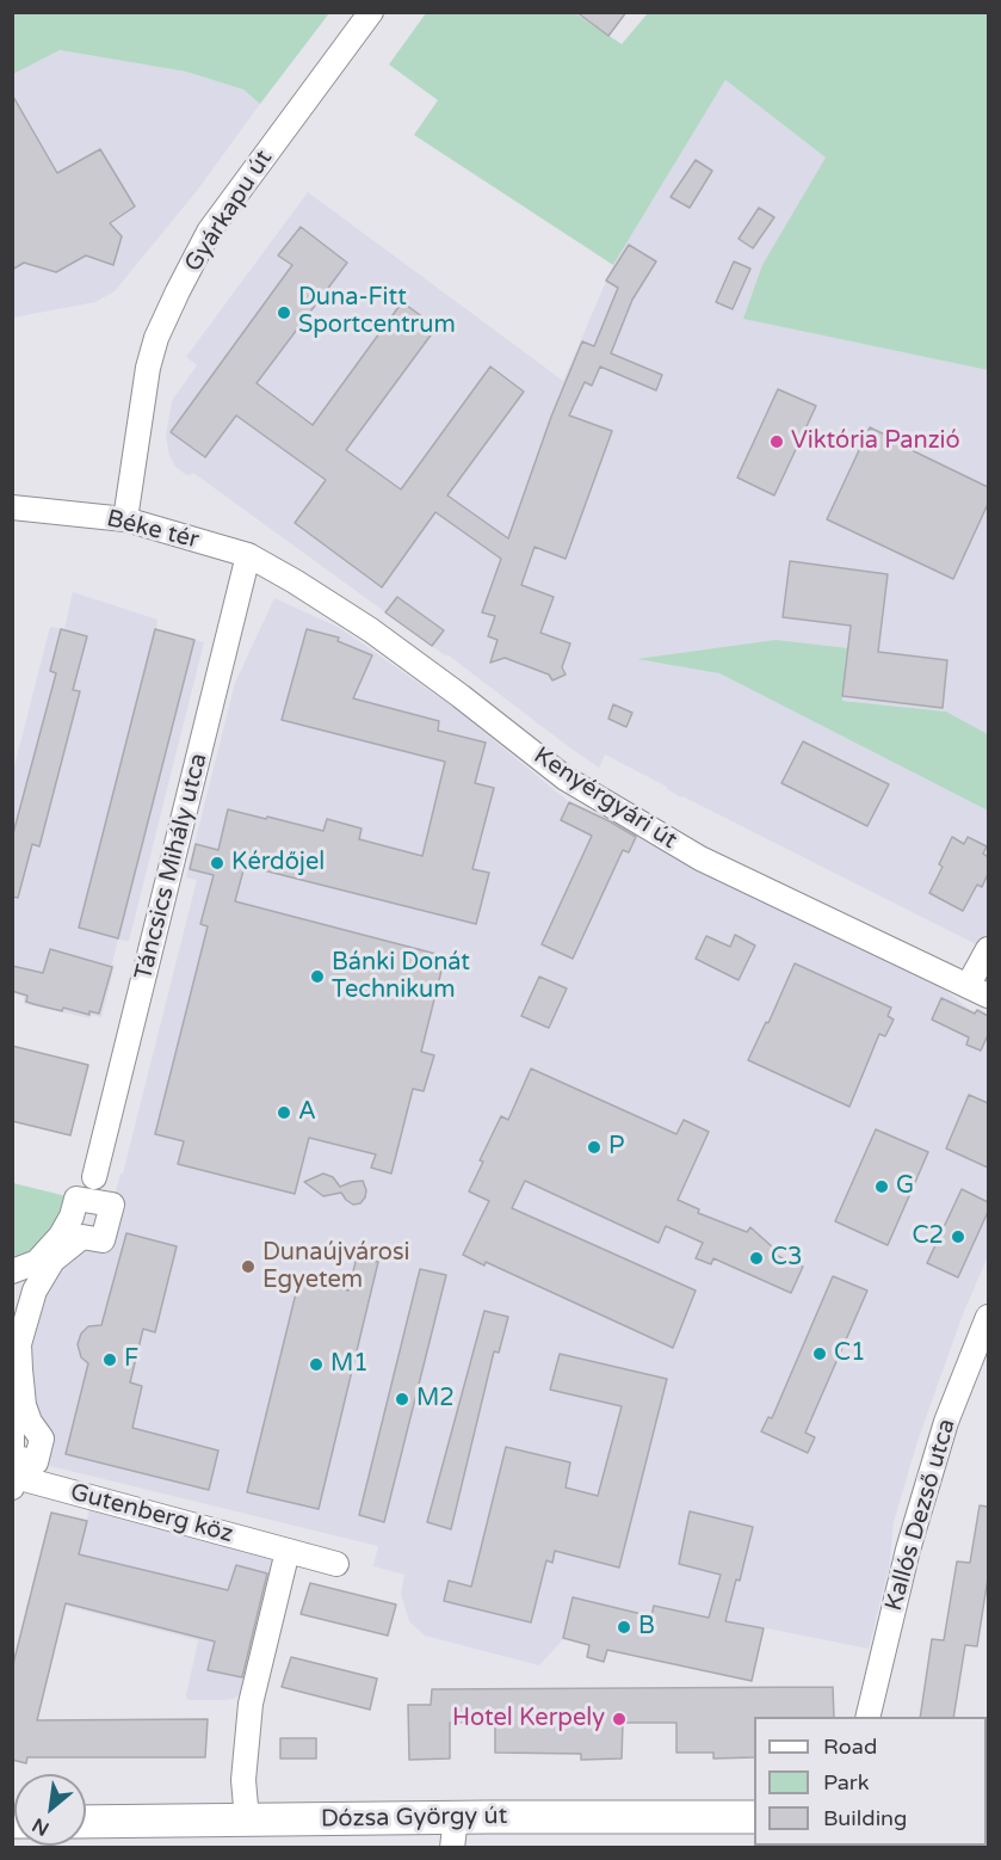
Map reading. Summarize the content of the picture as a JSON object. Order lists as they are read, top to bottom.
{
  "streets": {
    "street": [
      "Gyárkapu út",
      "Béke tér",
      "Kenyérgyári út",
      "Táncsics Mihály utca",
      "Gutenberg köz",
      "Kallós Dezső utca",
      "Dózsa György út"
    ]
  },
  "crossings": [
    ["Gyárkapu út", "Béke tér"],
    ["Béke tér", "Kenyérgyári út"],
    ["Béke tér", "Táncsics Mihály utca"],
    ["Kenyérgyári út", "Táncsics Mihály utca"]
  ],
  "places": [
    "Duna-Fitt Sportcentrum",
    "Viktória Panzió",
    "Kérdőjel",
    "Bánki Donát Technikum",
    "A",
    "P",
    "G",
    "C2",
    "C3",
    "Dunaújvárosi Egyetem",
    "C1",
    "F",
    "M1",
    "M2",
    "B",
    "Hotel Kerpely"
  ],
  "legend": ["Road", "Park", "Building"],
  "north": "bottom left"
}
